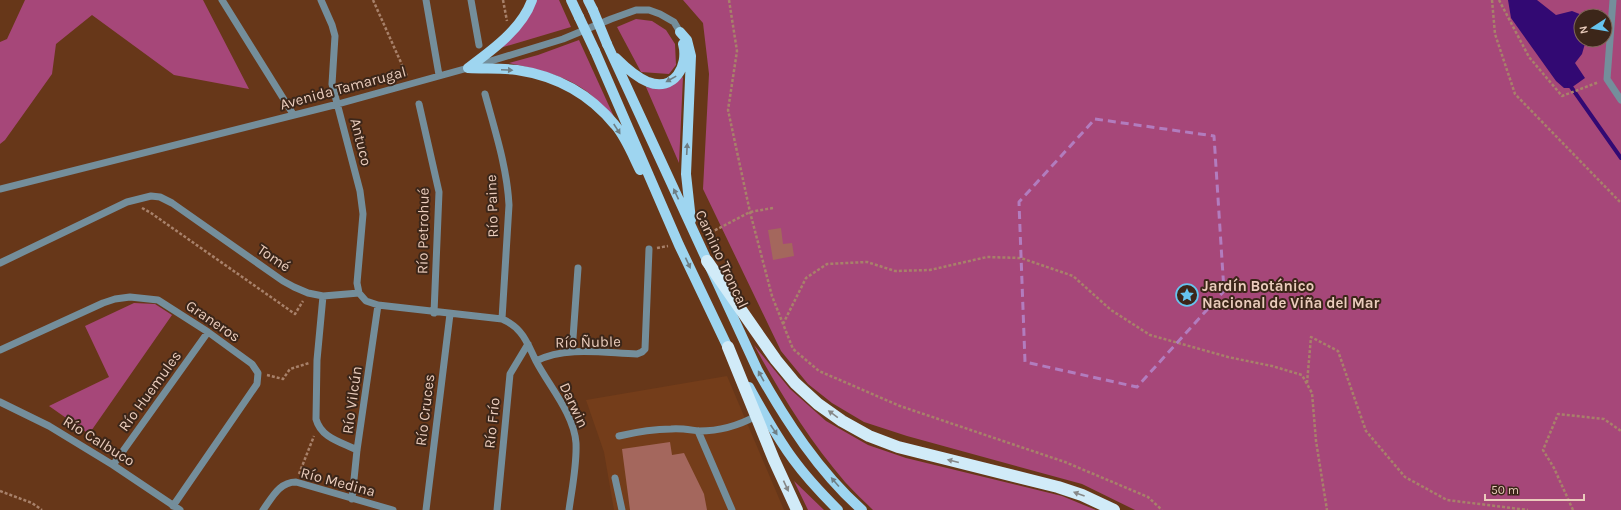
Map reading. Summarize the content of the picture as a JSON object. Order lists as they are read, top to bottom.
{
  "streets": {
    "main road": ["Camino Troncal"],
    "street": [
      "Avenida Tamarugal",
      "Antuco",
      "Río Paine",
      "Río Petrohué",
      "Tomé",
      "Graneros",
      "Río Ñuble",
      "Río Huemules",
      "Río Vilcún",
      "Darwin",
      "Río Cruces",
      "Río Frío",
      "Río Calbuco",
      "Río Medina"
    ]
  },
  "crossings": [
    ["Avenida Tamarugal", "Antuco"],
    ["Antuco", "Tomé"],
    ["Graneros", "Río Huemules"],
    ["Río Ñuble", "Darwin"],
    ["Río Huemules", "Río Calbuco"],
    ["Río Vilcún", "Río Medina"]
  ],
  "places": {
    "place": ["Jardín Botánico Nacional de Viña del Mar"]
  },
  "scale_bar": "50 m",
  "north": "left"
}
